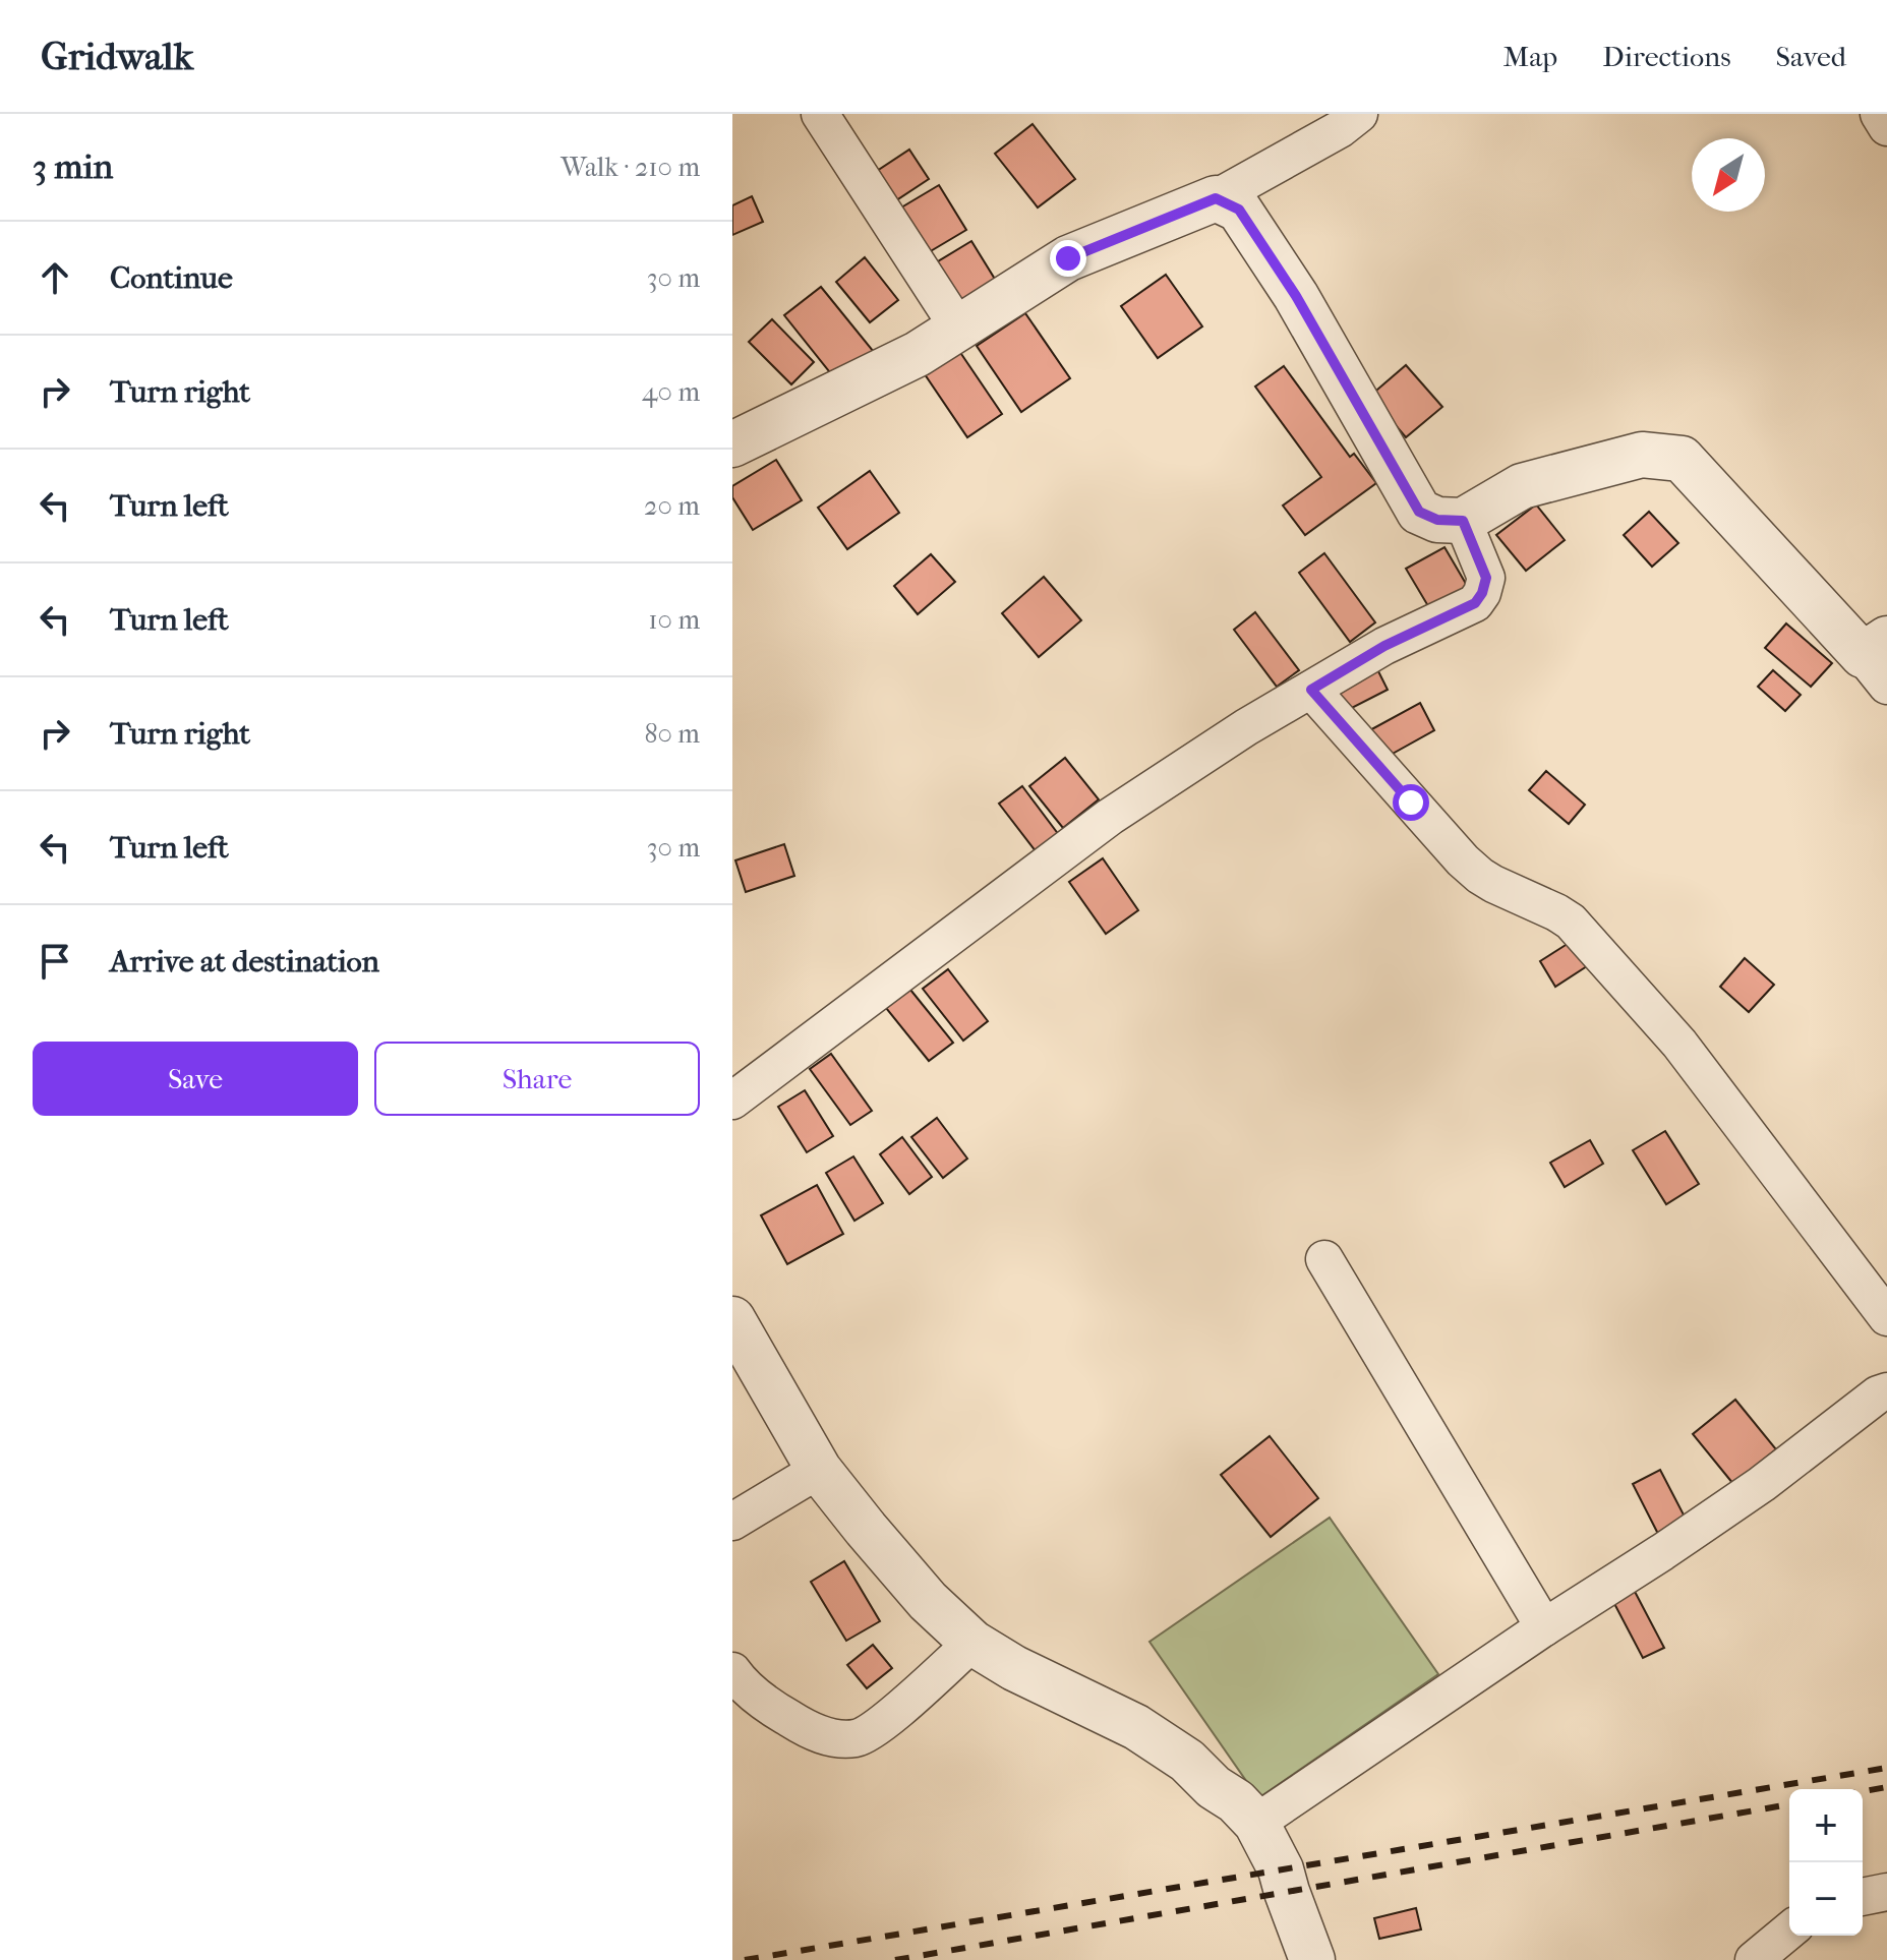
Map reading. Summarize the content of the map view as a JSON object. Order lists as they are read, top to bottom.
{
  "north": "bottom left",
  "page": {
    "header": "Gridwalk",
    "nav": ["Map", "Directions", "Saved"],
    "heading": ["3 min", "Walk · 210 m"],
    "list": [
      ["Continue", "30 m"],
      ["Turn right", "40 m"],
      ["Turn left", "20 m"],
      ["Turn left", "10 m"],
      ["Turn right", "80 m"],
      ["Turn left", "30 m"],
      "Arrive at destination"
    ],
    "buttons": ["Save", "Share"],
    "map_buttons": ["+", "−"]
  }
}
